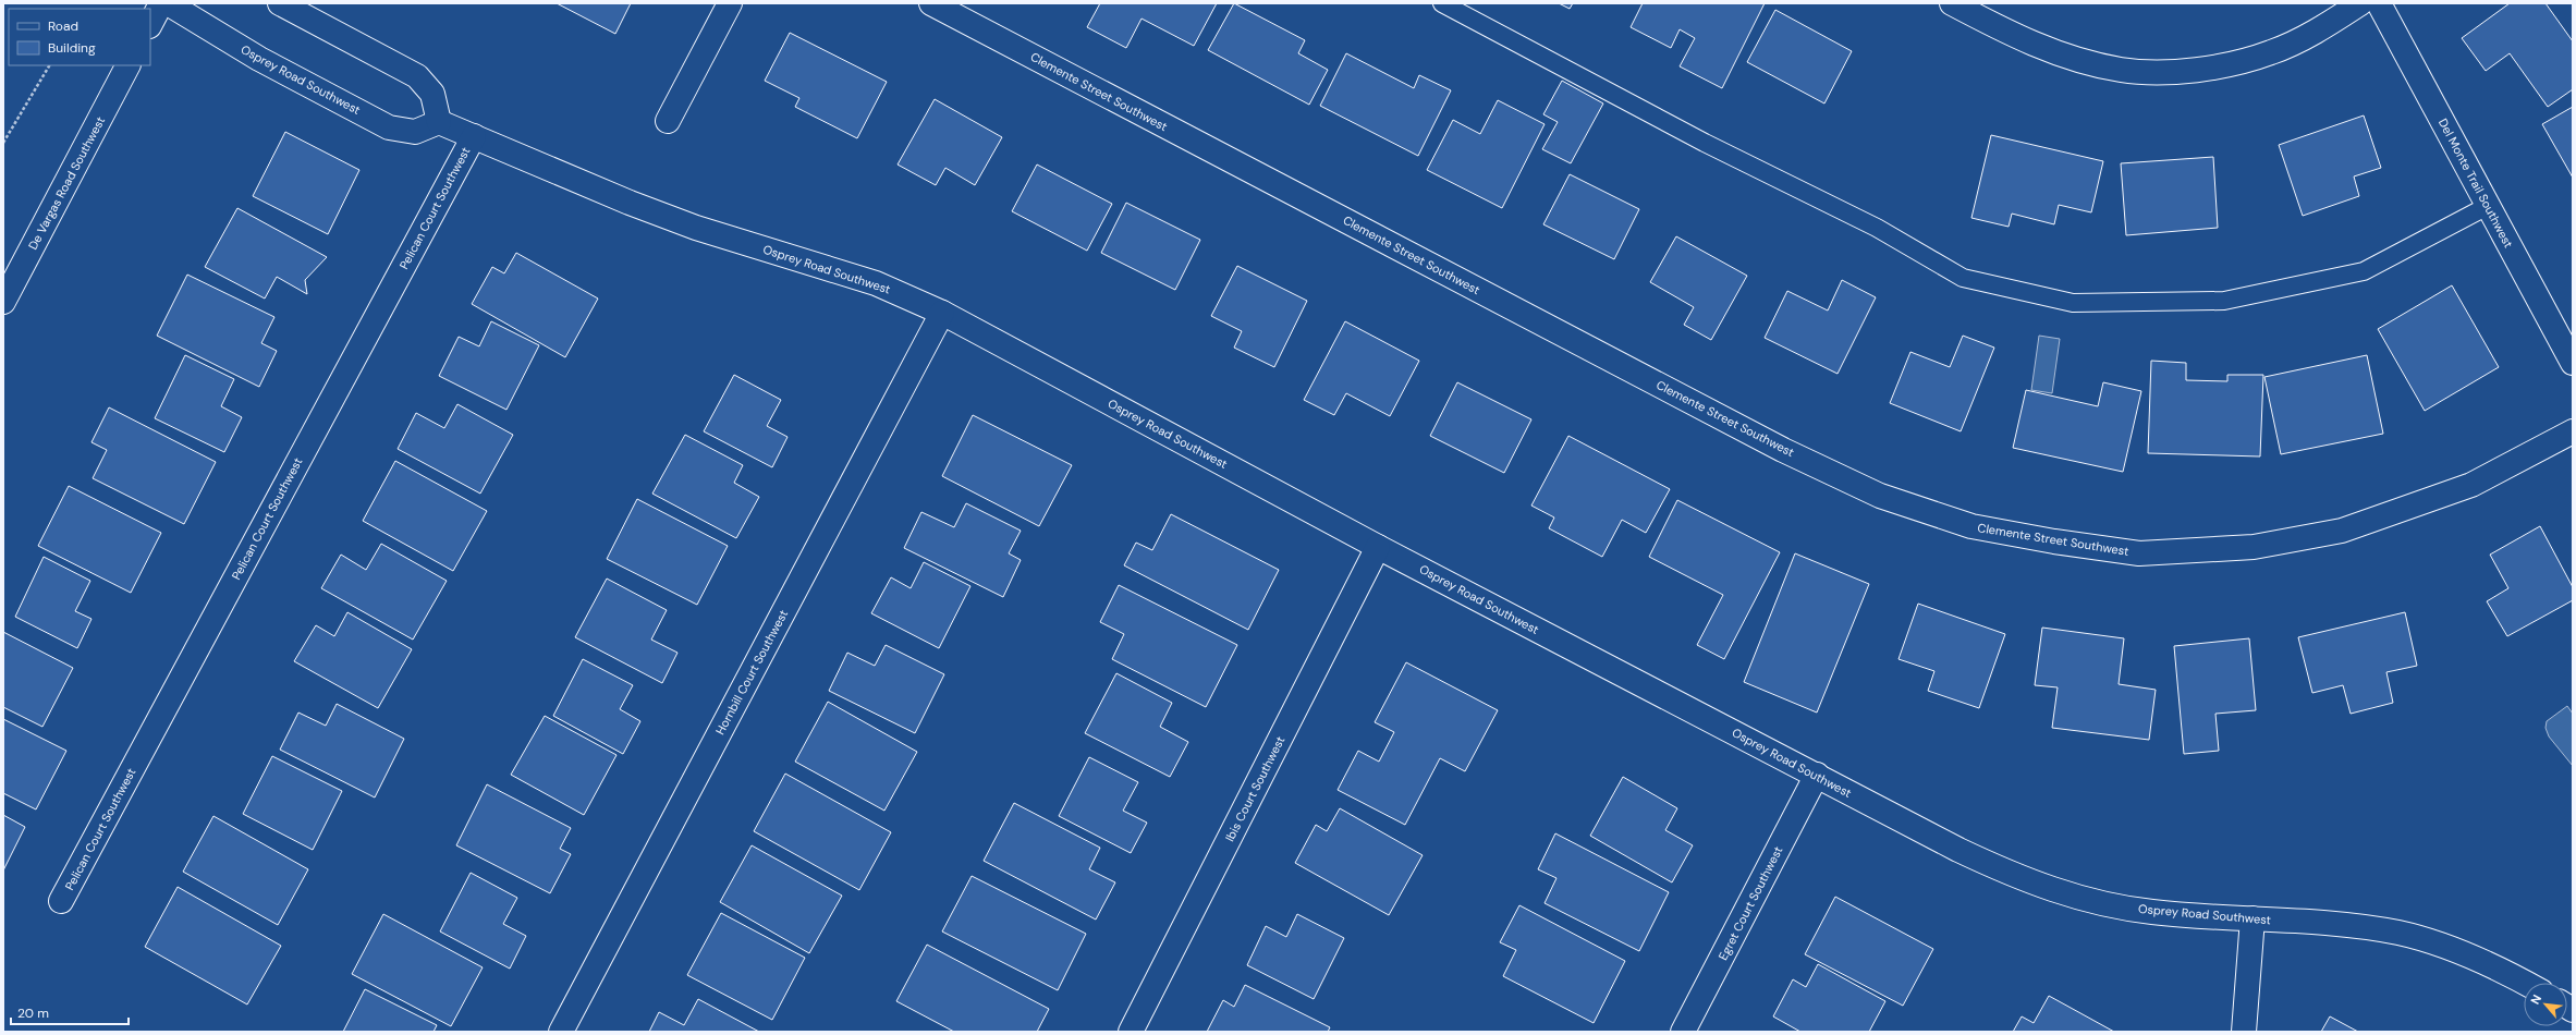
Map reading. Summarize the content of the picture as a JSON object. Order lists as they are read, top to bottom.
{
  "streets": {
    "street": [
      "Osprey Road Southwest",
      "Clemente Street Southwest",
      "De Vargas Road Southwest",
      "Del Monte Trail Southwest",
      "Pelican Court Southwest",
      "Hornbill Court Southwest",
      "Ibis Court Southwest",
      "Egret Court Southwest"
    ]
  },
  "crossings": [
    ["Osprey Road Southwest", "Pelican Court Southwest"],
    ["Osprey Road Southwest", "Hornbill Court Southwest"],
    ["Osprey Road Southwest", "Ibis Court Southwest"],
    ["Osprey Road Southwest", "Egret Court Southwest"]
  ],
  "legend": ["Road", "Building"],
  "scale_bar": "20 m",
  "north": "top left"
}
